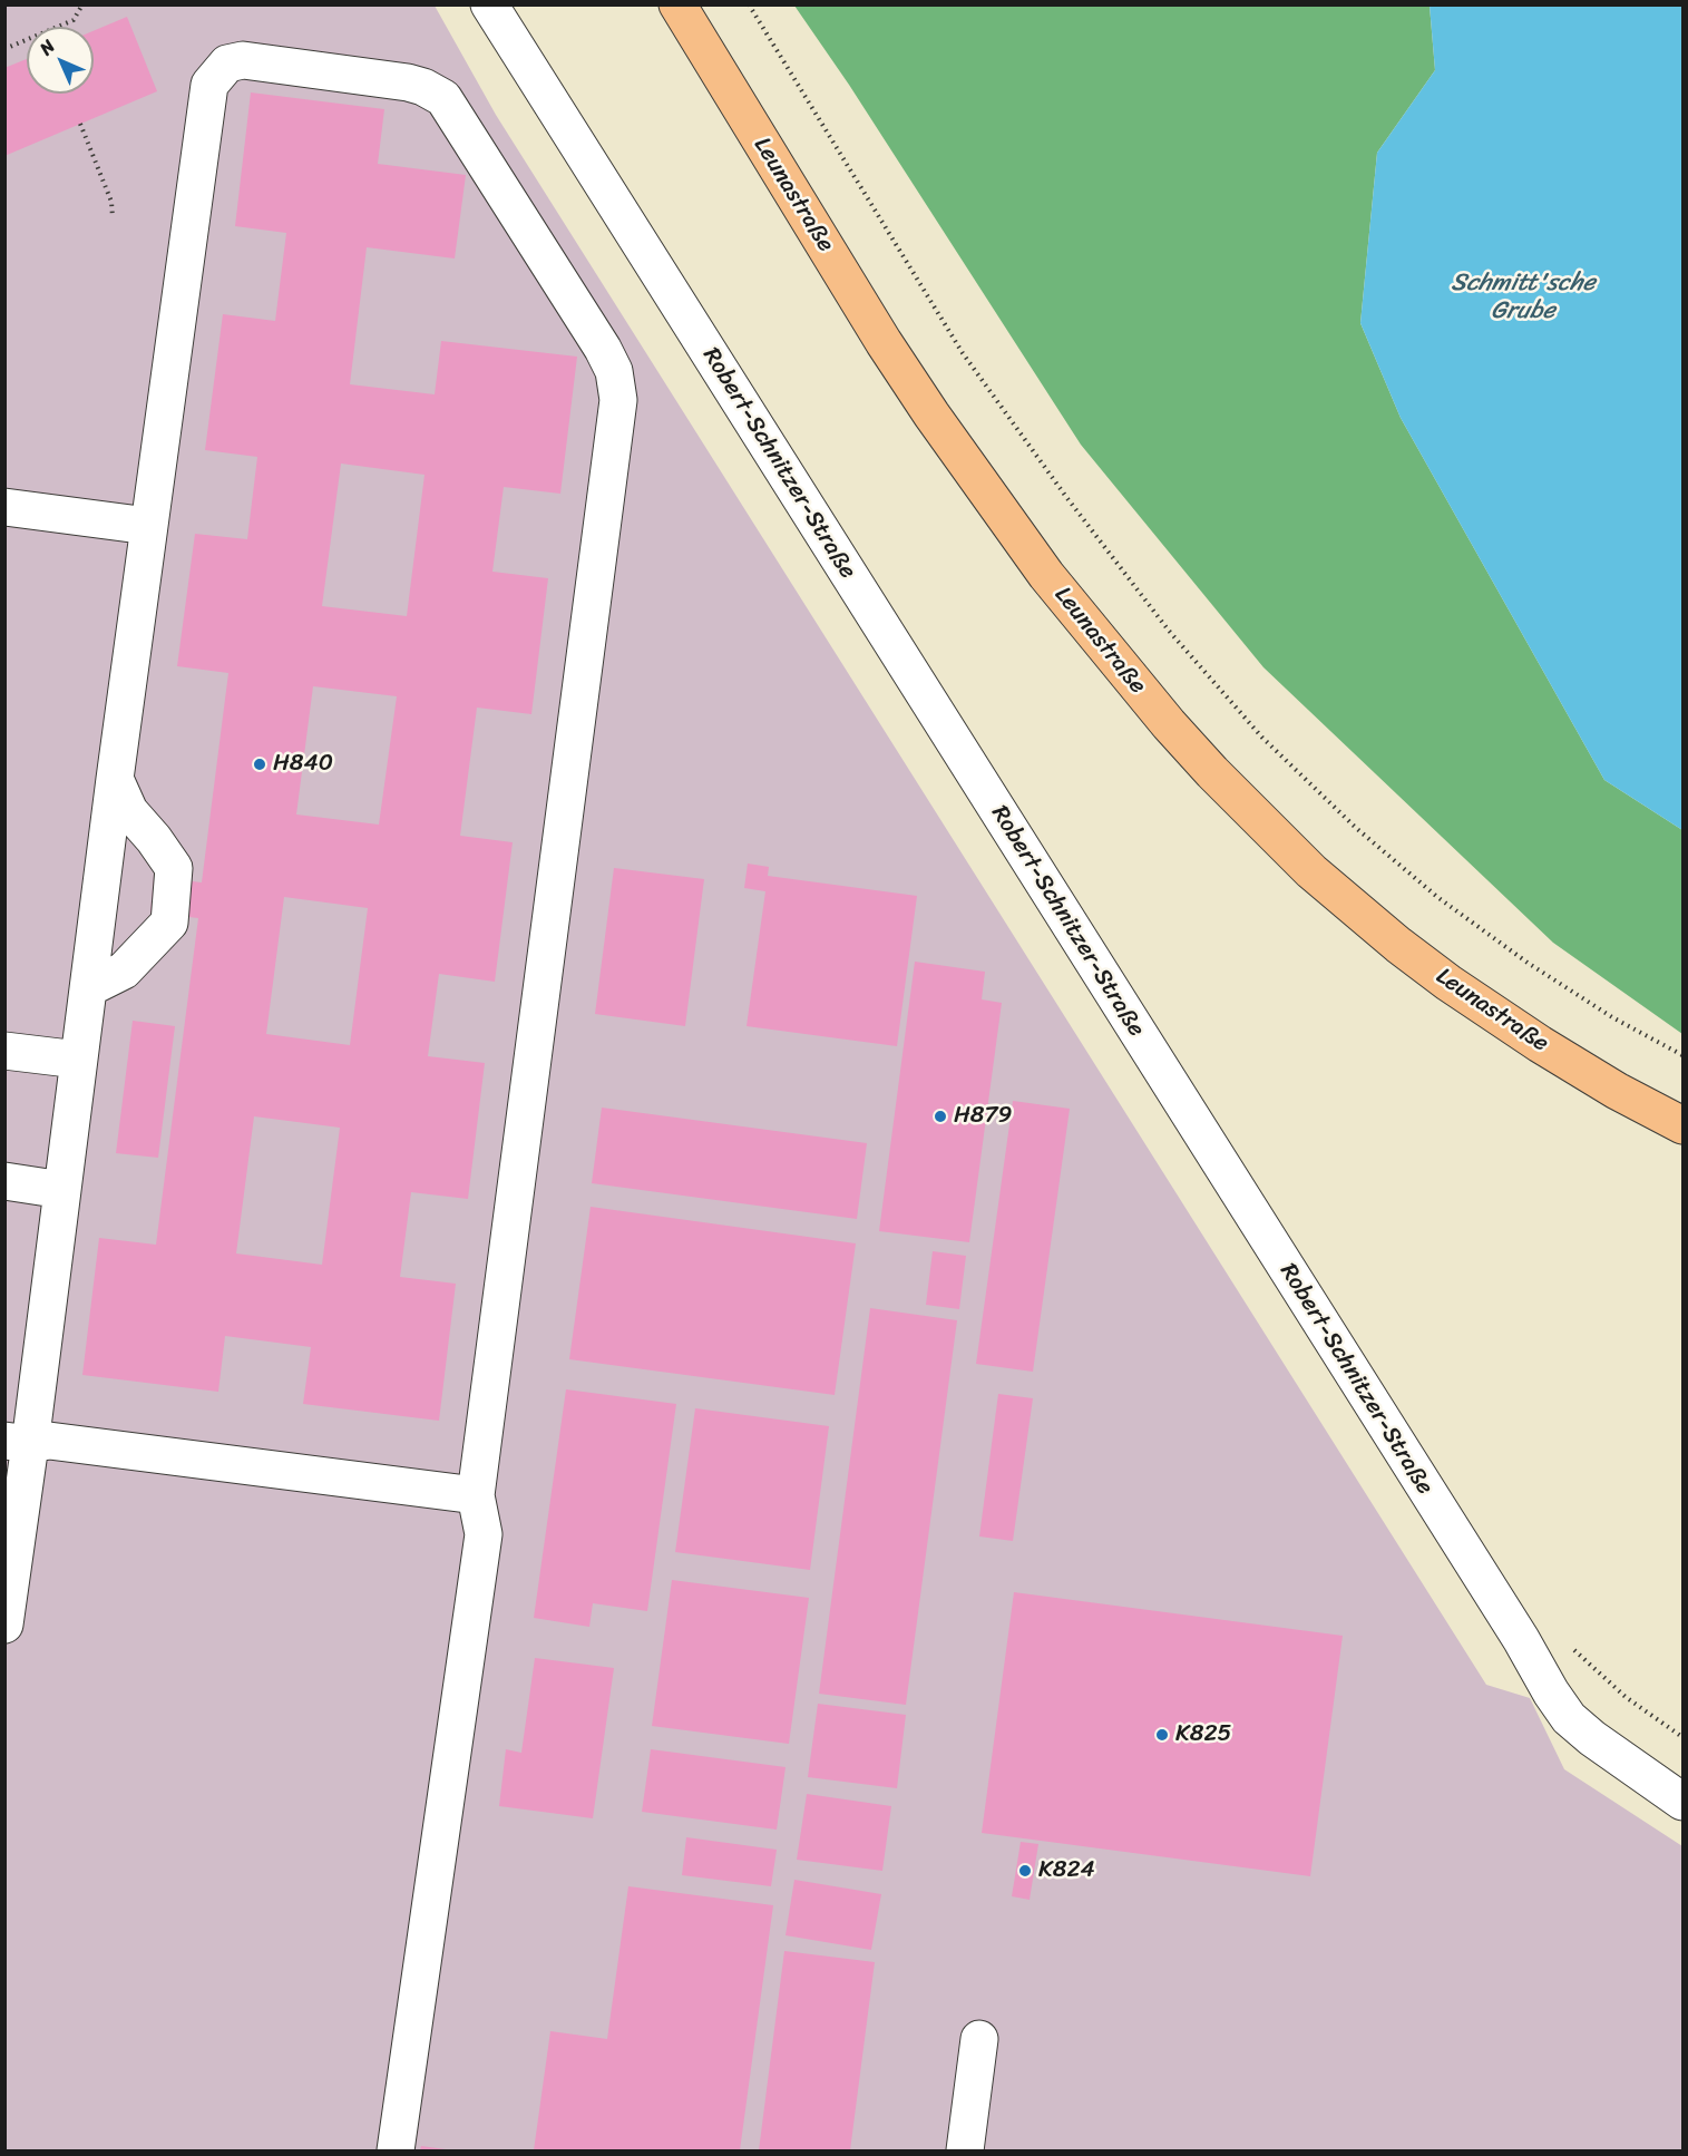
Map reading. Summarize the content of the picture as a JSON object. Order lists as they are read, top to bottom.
{
  "streets": {
    "main road": ["Leunastraße"],
    "street": ["Robert-Schnitzer-Straße"]
  },
  "water": ["Schmitt'sche Grube"],
  "places": [
    "H840",
    "H879",
    "K825",
    "K824"
  ],
  "north": "top left"
}
